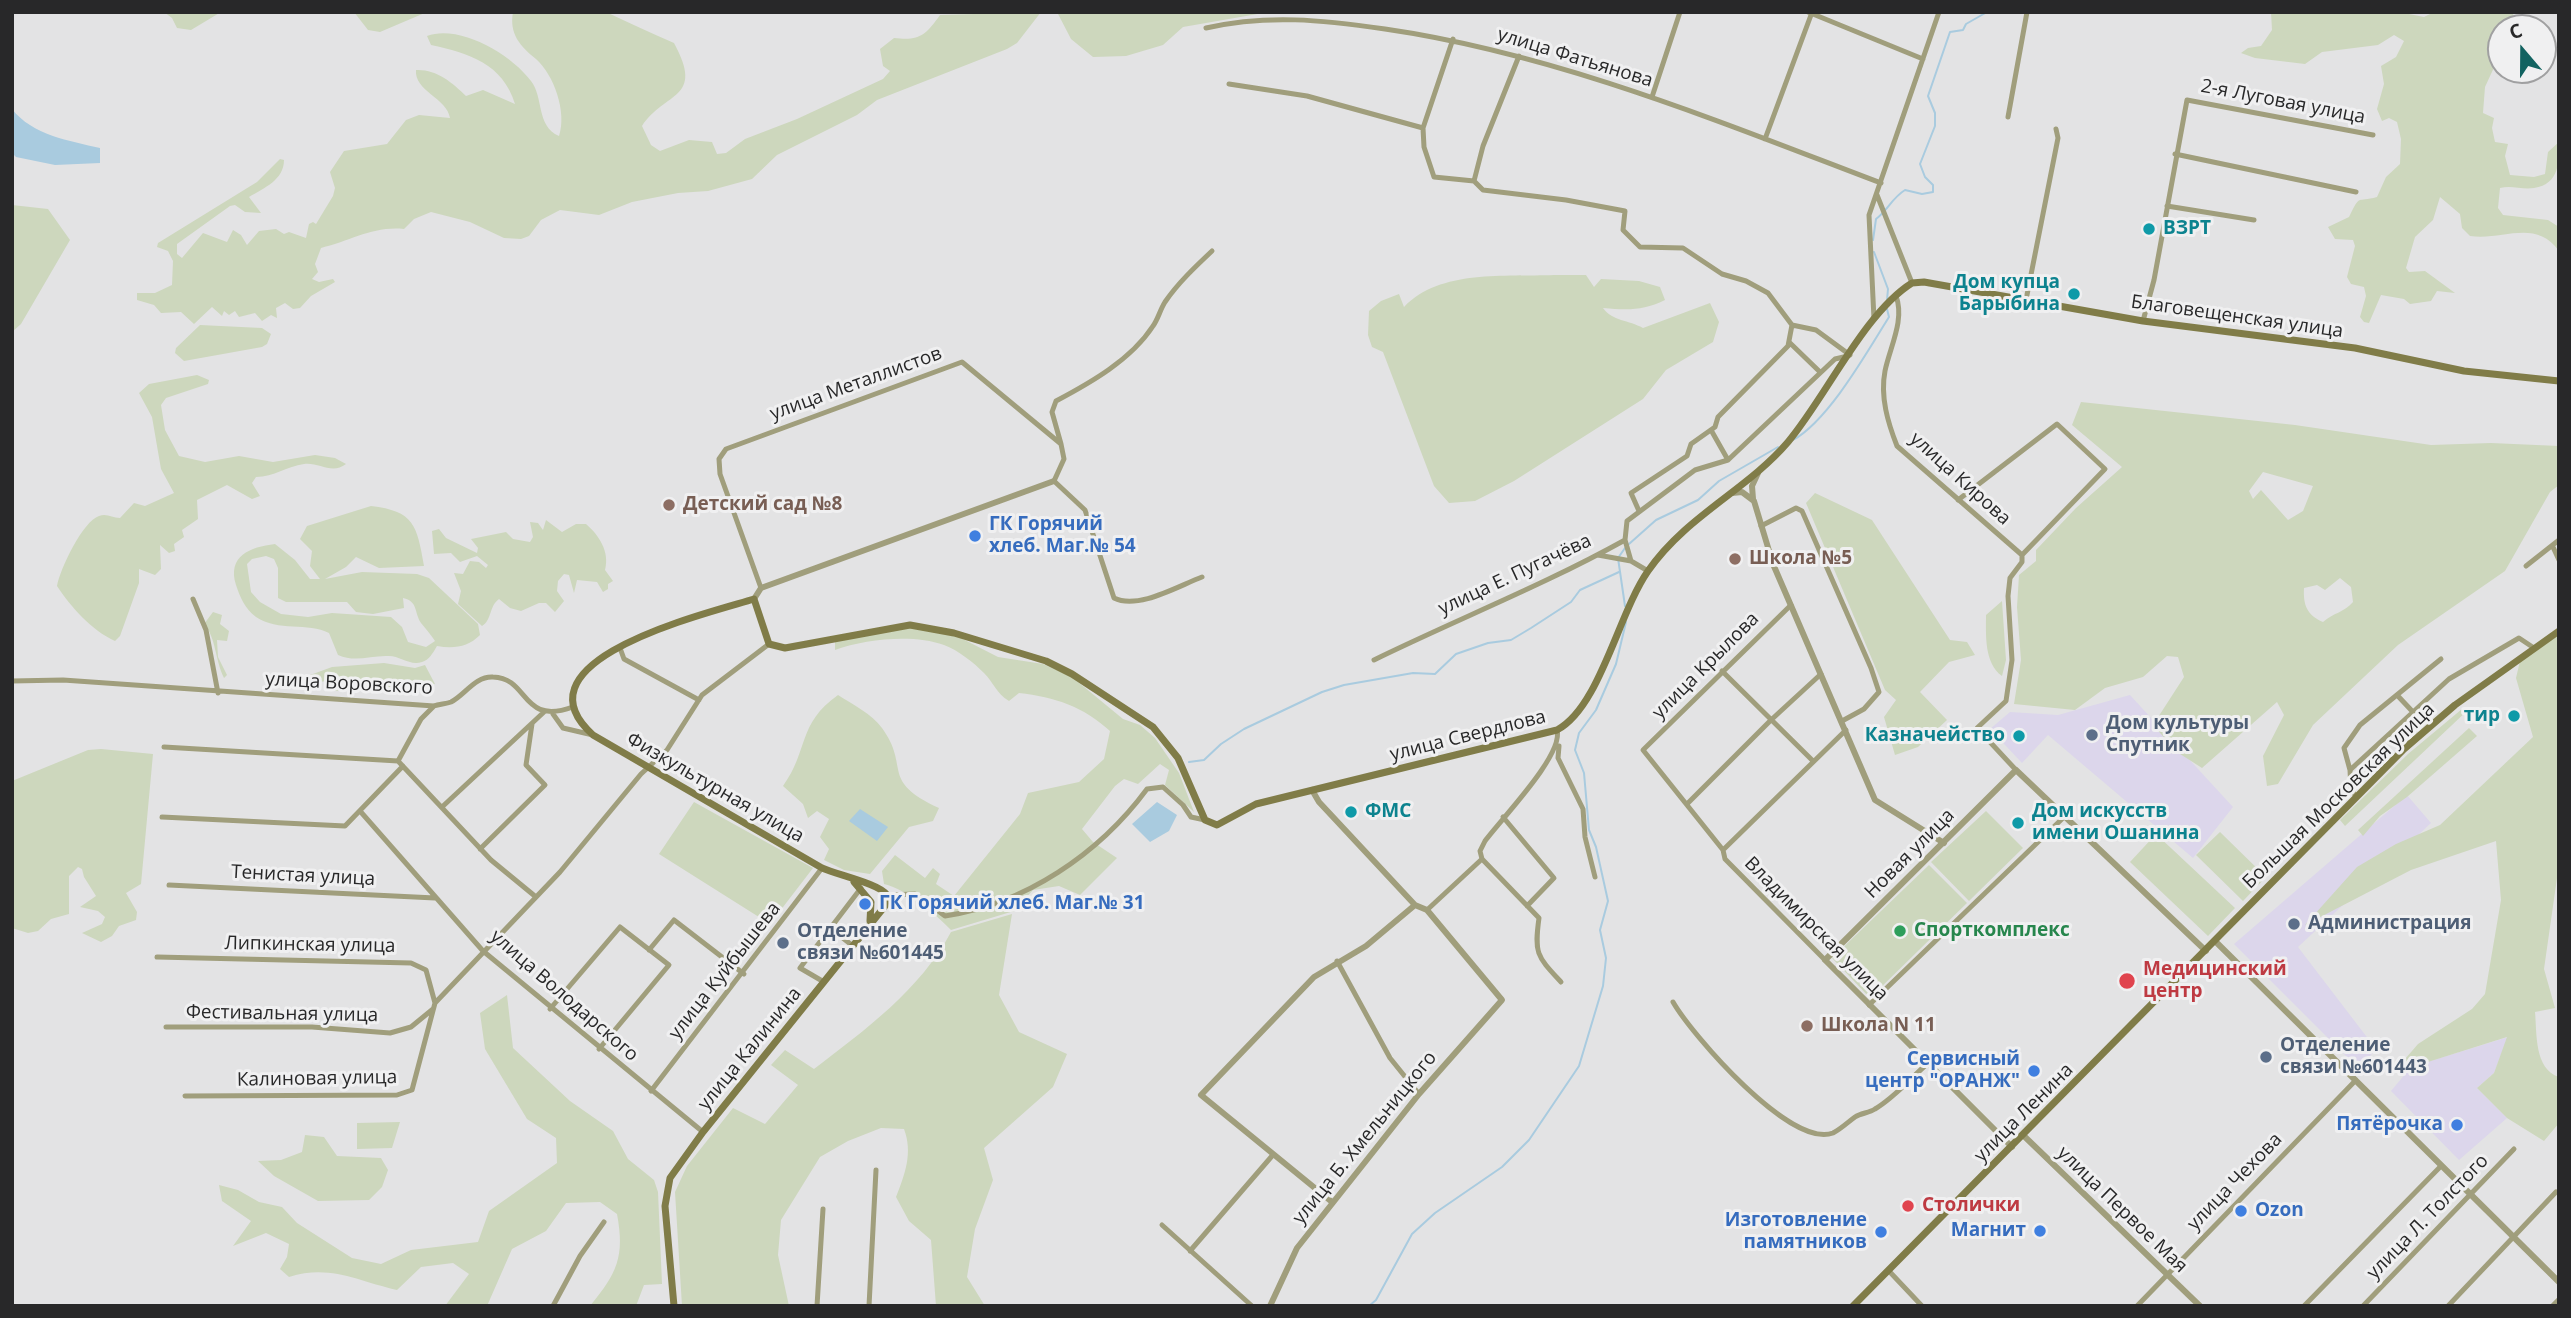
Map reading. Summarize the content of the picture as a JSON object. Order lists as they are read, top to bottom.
{
  "streets": {
    "main road": [
      "Благовещенская улица",
      "улица Свердлова",
      "Физкультурная улица",
      "Большая Московская улица",
      "улица Калинина",
      "улица Ленина"
    ],
    "street": [
      "улица Фатьянова",
      "2-я Луговая улица",
      "улица Металлистов",
      "улица Кирова",
      "улица Е. Пугачёва",
      "улица Крылова",
      "улица Воровского",
      "Новая улица",
      "Тенистая улица",
      "Владимирская улица",
      "Липкинская улица",
      "улица Куйбышева",
      "улица Володарского",
      "Фестивальная улица",
      "Калиновая улица",
      "улица Б. Хмельницкого",
      "улица Чехова",
      "улица Первое Мая",
      "улица Л. Толстого"
    ]
  },
  "crossings": [
    ["Благовещенская улица", "улица Свердлова"],
    ["улица Кирова", "улица Свердлова"],
    ["улица Крылова", "Владимирская улица"],
    ["улица Воровского", "Физкультурная улица"],
    ["улица Свердлова", "Физкультурная улица"],
    ["Физкультурная улица", "улица Куйбышева"],
    ["Физкультурная улица", "улица Калинина"],
    ["Физкультурная улица", "Калиновая улица"],
    ["Большая Московская улица", "улица Ленина"],
    ["Новая улица", "Владимирская улица"],
    ["Тенистая улица", "улица Володарского"],
    ["Владимирская улица", "улица Ленина"],
    ["Липкинская улица", "Фестивальная улица"],
    ["Липкинская улица", "Калиновая улица"],
    ["улица Куйбышева", "улица Володарского"],
    ["улица Володарского", "улица Калинина"],
    ["улица Володарского", "Калиновая улица"],
    ["Фестивальная улица", "Калиновая улица"],
    ["улица Ленина", "улица Первое Мая"],
    ["улица Чехова", "улица Первое Мая"]
  ],
  "places": [
    "ВЗРТ",
    "Дом купца Барыбина",
    "Детский сад №8",
    "ГК Горячий хлеб. Маг.№ 54",
    "Школа №5",
    "тир",
    "Дом культуры Спутник",
    "Казначейство",
    "ФМС",
    "Дом искусств имени Ошанина",
    "ГК Горячий хлеб. Маг.№ 31",
    "Администрация",
    "Спорткомплекс",
    "Отделение связи №601445",
    "Медицинский центр",
    "Школа N 11",
    "Отделение связи №601443",
    "Сервисный центр \"ОРАНЖ\"",
    "Пятёрочка",
    "Столички",
    "Ozon",
    "Магнит",
    "Изготовление памятников"
  ],
  "north": "top"
}
